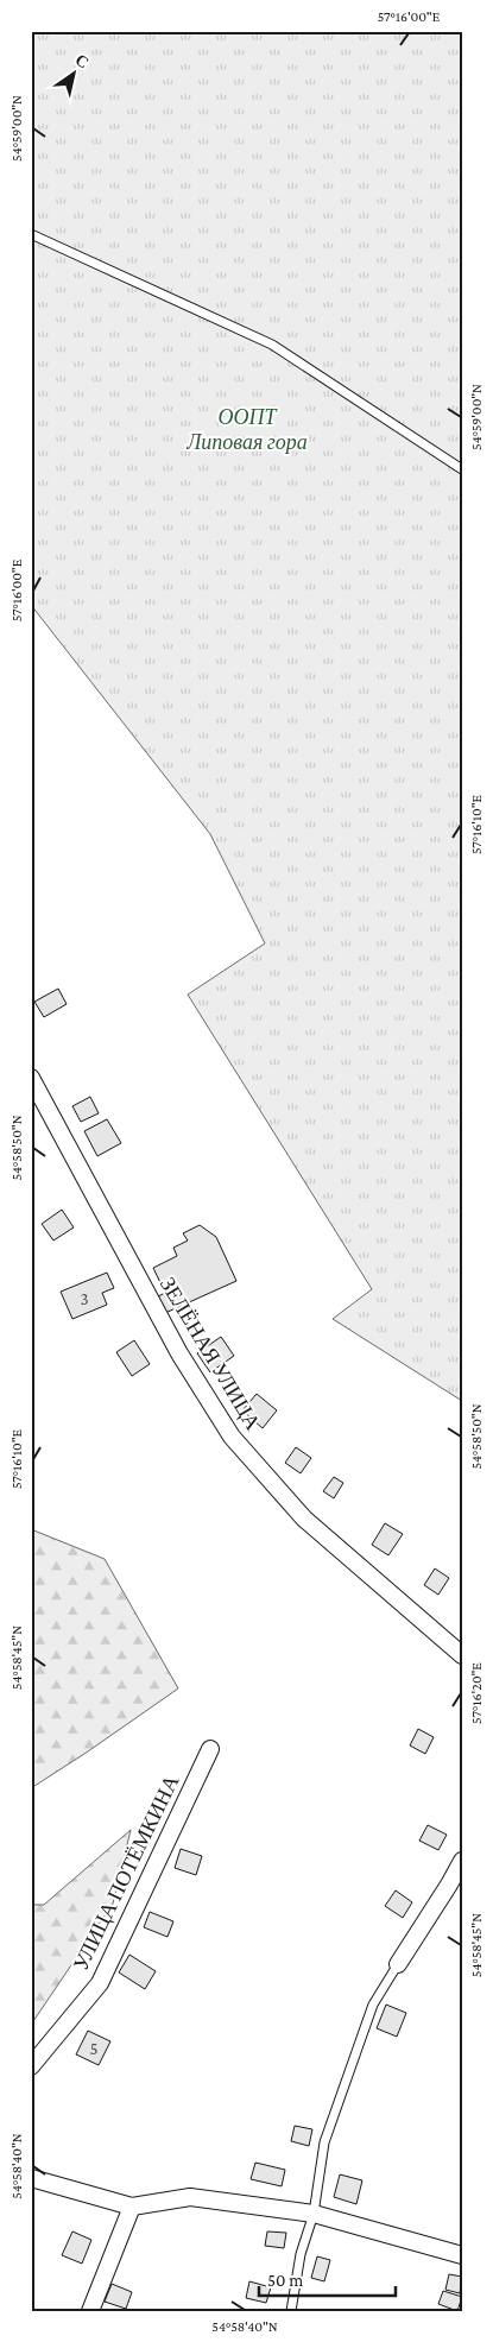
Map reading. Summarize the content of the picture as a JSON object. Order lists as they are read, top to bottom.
{
  "streets": {
    "street": ["ЗЕЛЁНАЯ УЛИЦА", "УЛИЦА ПОТЁМКИНА"]
  },
  "parks": ["ООПТ Липовая гора"],
  "house_numbers": ["3", "5"],
  "scale_bar": "50 m",
  "north": "top right",
  "coordinates": [
    "57°16'00\"E",
    "54°59'00\"N",
    "57°16'10\"E",
    "54°58'50\"N",
    "54°58'45\"N",
    "57°16'20\"E",
    "54°58'40\"N"
  ]
}
